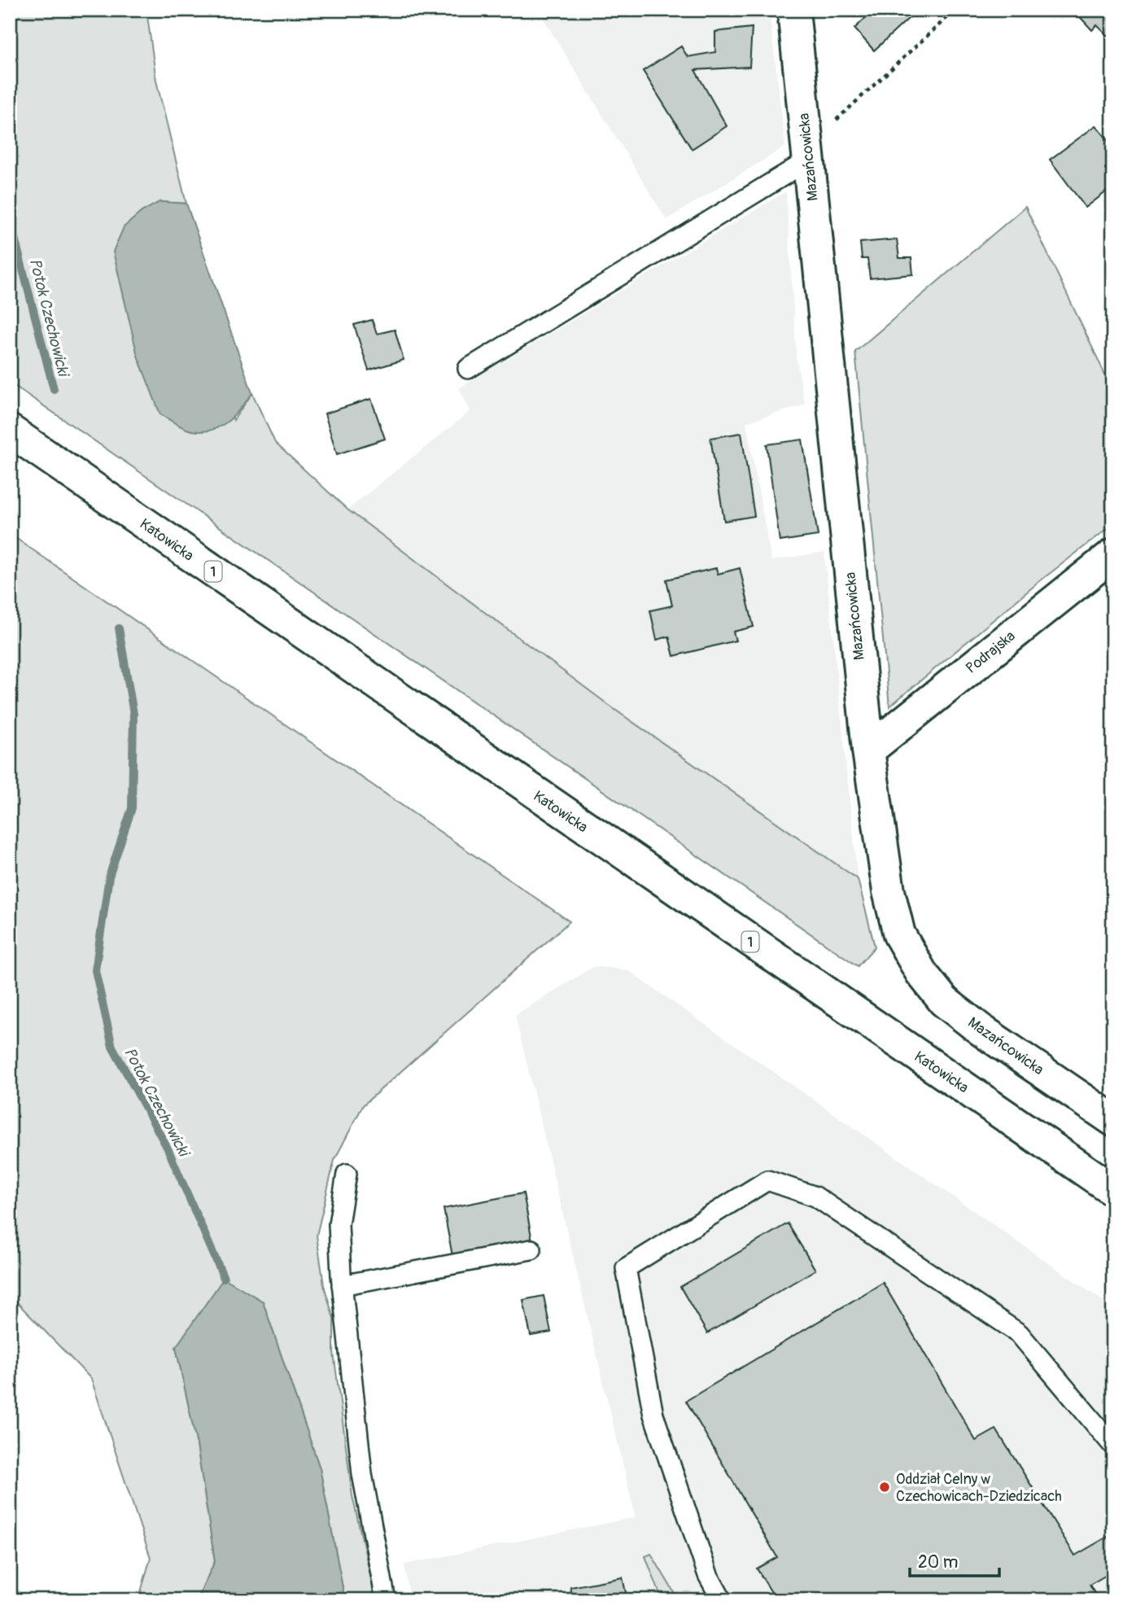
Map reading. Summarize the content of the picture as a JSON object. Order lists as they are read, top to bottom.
{
  "streets": {
    "street": [
      "Mazańcowicka",
      "Katowicka",
      "1",
      "Podrajska"
    ]
  },
  "crossings": [
    ["Mazańcowicka", "Podrajska"]
  ],
  "water": ["Potok Czechowicki"],
  "places": ["Oddział Celny w Czechowicach-Dziedzicach"],
  "scale_bar": "20 m"
}
